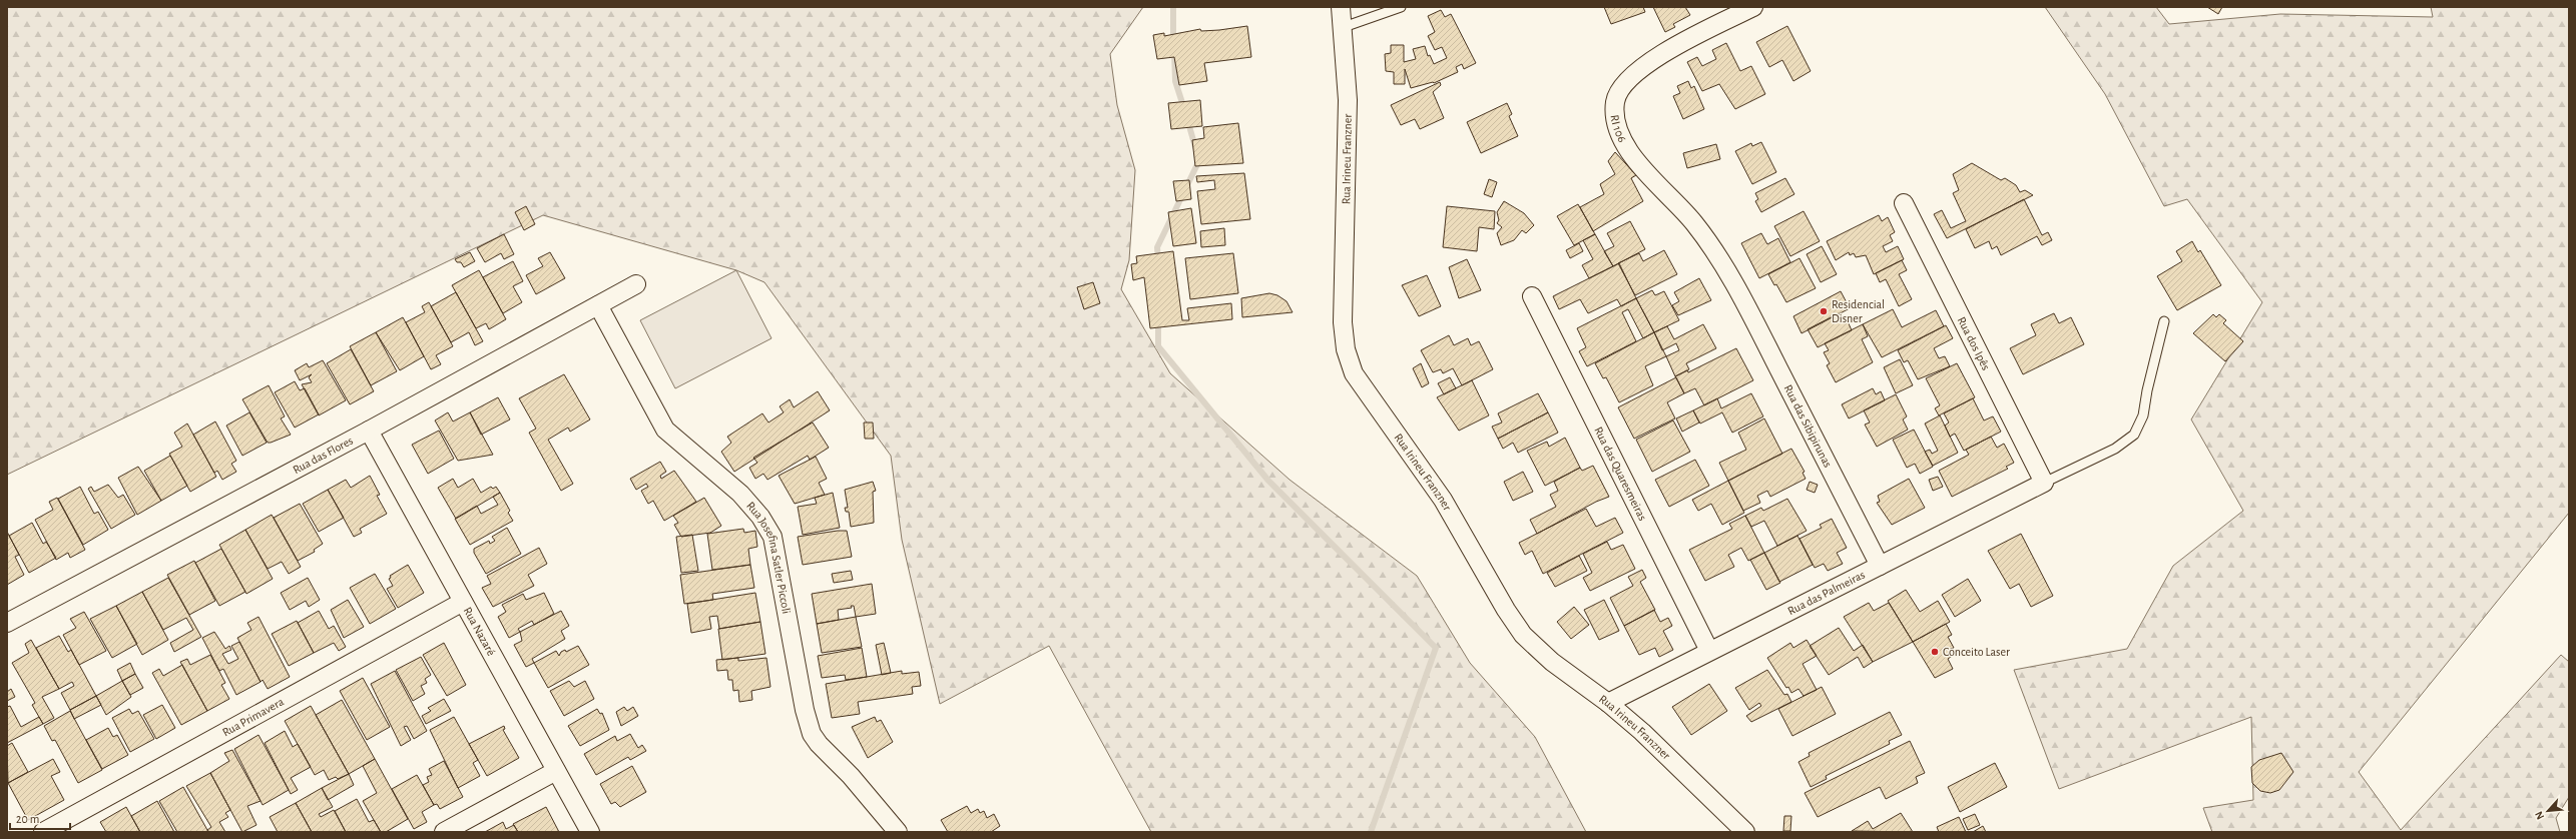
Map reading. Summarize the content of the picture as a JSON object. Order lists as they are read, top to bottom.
{
  "streets": {
    "street": [
      "RI 106",
      "Rua Irineu Franzner",
      "Rua dos Ipês",
      "Rua das Sibipirunas",
      "Rua das Flores",
      "Rua das Quaresmeiras",
      "Rua Josefina Satler Piccoli",
      "Rua das Palmeiras",
      "Rua Nazaré",
      "Rua Primavera"
    ]
  },
  "crossings": [
    ["RI 106", "Rua das Sibipirunas"],
    ["Rua Irineu Franzner", "Rua das Palmeiras"],
    ["Rua dos Ipês", "Rua das Palmeiras"],
    ["Rua das Sibipirunas", "Rua das Palmeiras"],
    ["Rua das Flores", "Rua Josefina Satler Piccoli"],
    ["Rua das Flores", "Rua Nazaré"],
    ["Rua das Quaresmeiras", "Rua das Palmeiras"],
    ["Rua Nazaré", "Rua Primavera"]
  ],
  "places": ["Residencial Disner", "Conceito Laser"],
  "scale_bar": "20 m",
  "north": "bottom left"
}
